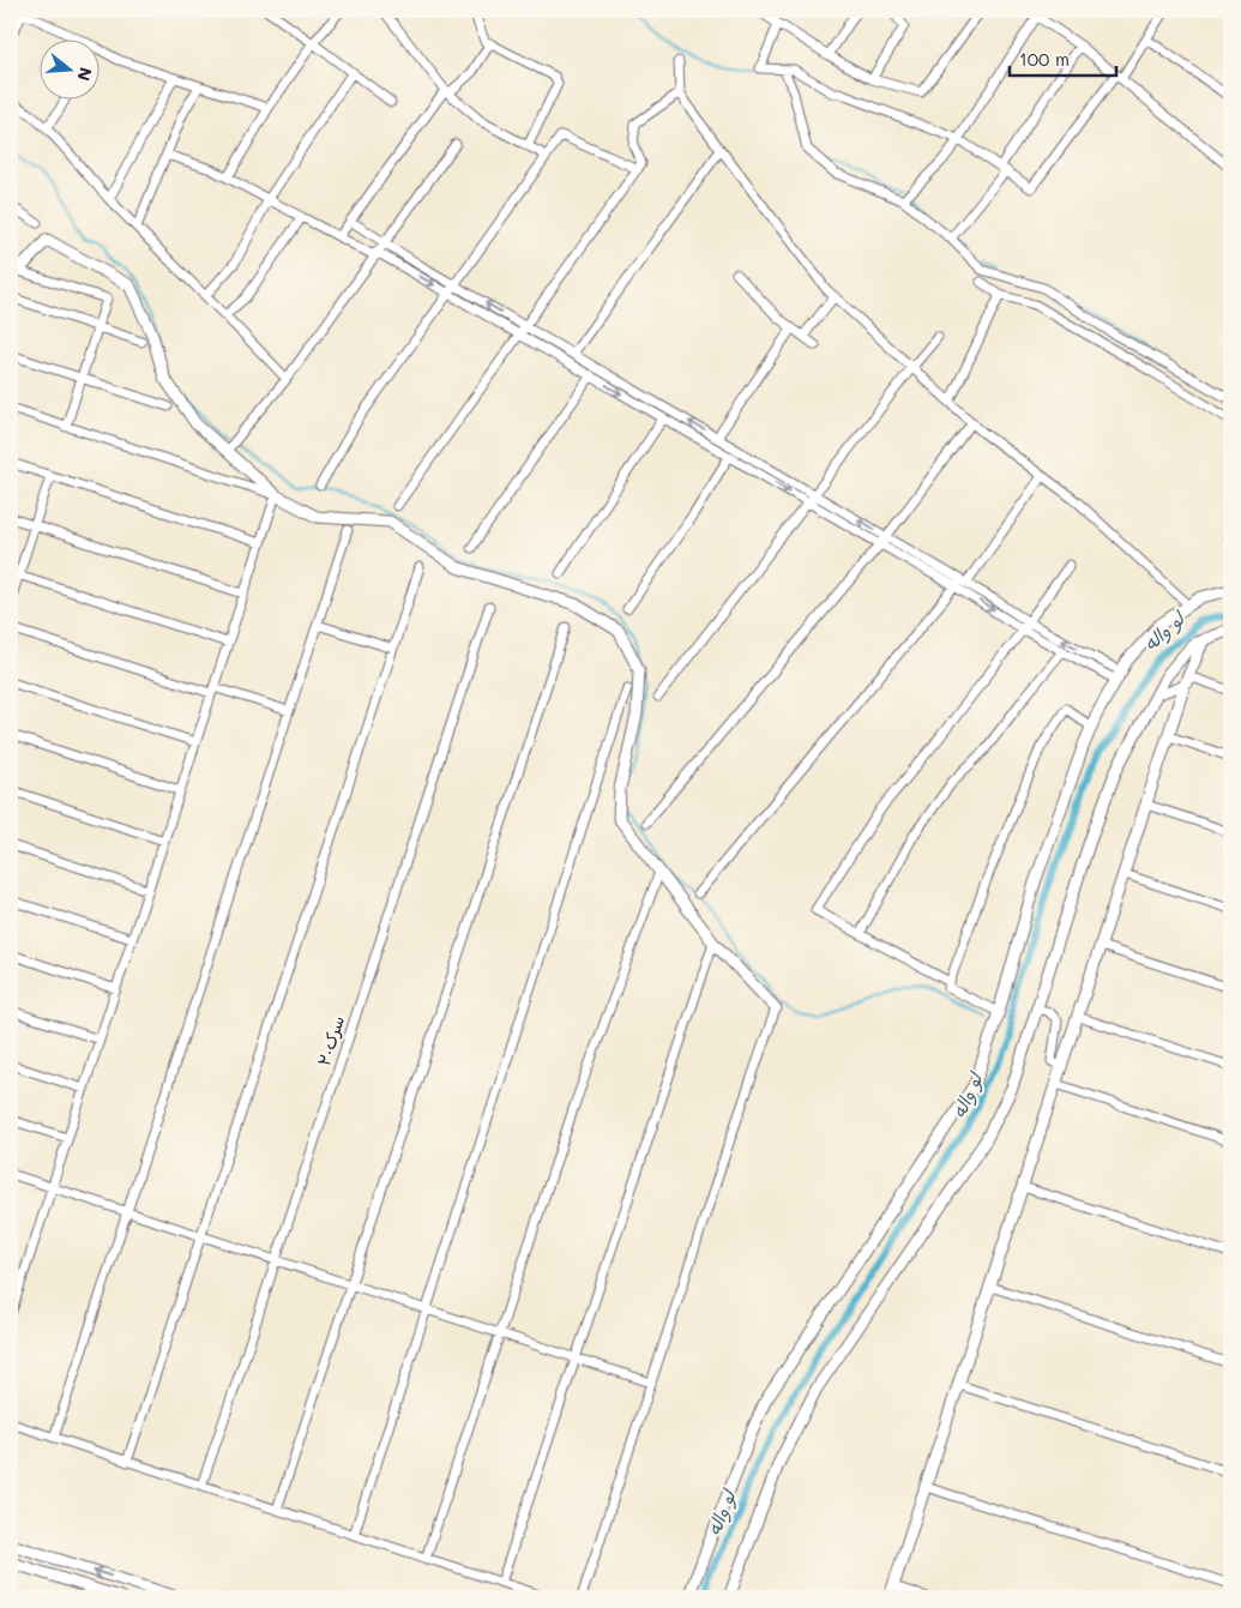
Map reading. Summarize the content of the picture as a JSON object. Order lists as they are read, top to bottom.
{
  "streets": {
    "street": ["سرک۲۰"]
  },
  "water": ["لو واله"],
  "scale_bar": "100 m",
  "north": "right"
}
